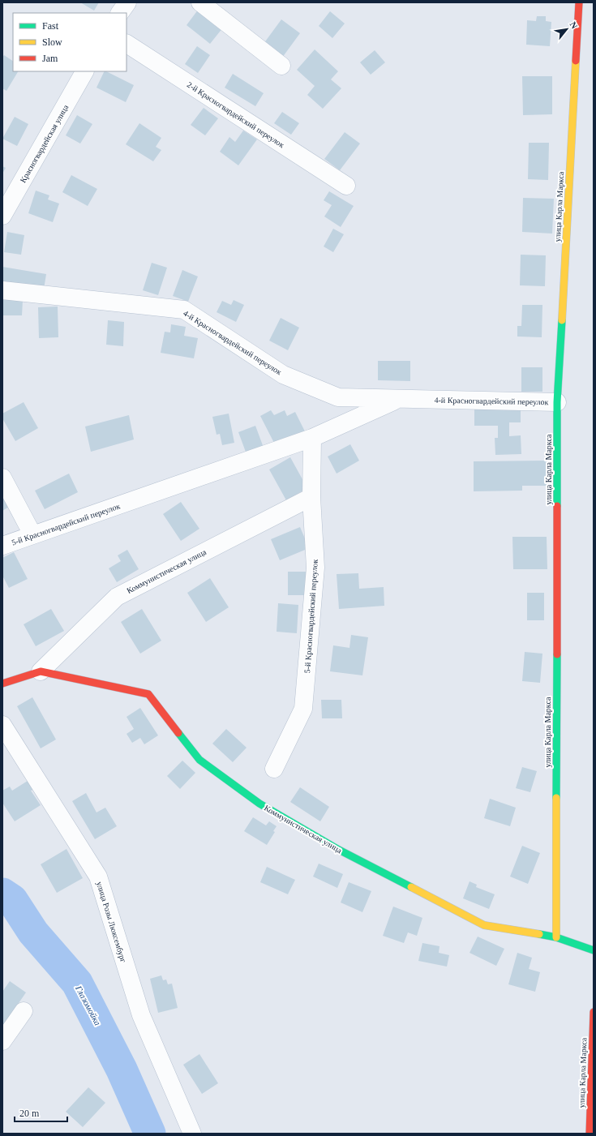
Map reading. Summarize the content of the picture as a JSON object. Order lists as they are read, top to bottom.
{
  "streets": {
    "street": [
      "2-й Красногвардейский переулок",
      "Красногвардейская улица",
      "улица Карла Маркса",
      "4-й Красногвардейский переулок",
      "5-й Красногвардейский переулок",
      "Коммунистическая улица",
      "улица Розы Люксембург"
    ]
  },
  "crossings": [
    ["улица Карла Маркса", "4-й Красногвардейский переулок"],
    ["улица Карла Маркса", "Коммунистическая улица"],
    ["4-й Красногвардейский переулок", "5-й Красногвардейский переулок"],
    ["5-й Красногвардейский переулок", "Коммунистическая улица"]
  ],
  "water": ["Глазомойка"],
  "legend": ["Fast", "Slow", "Jam"],
  "scale_bar": "20 m",
  "north": "top right"
}
